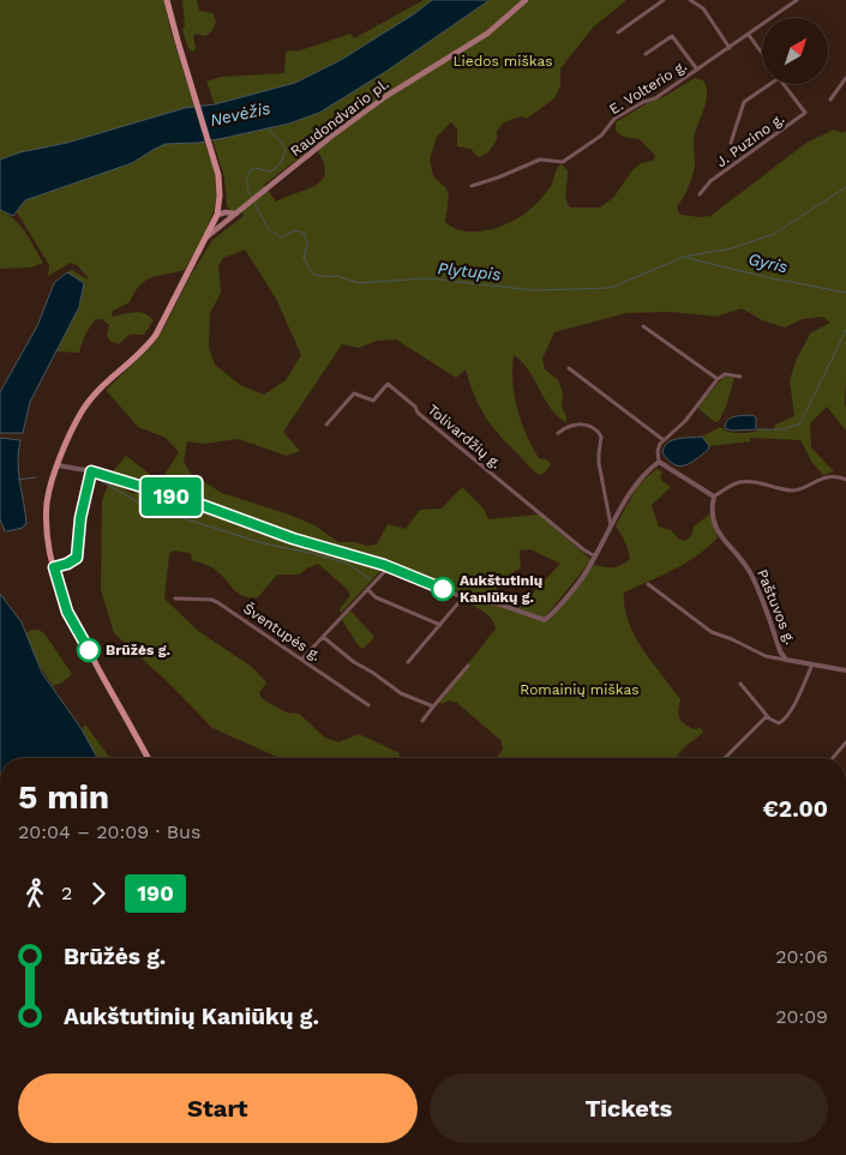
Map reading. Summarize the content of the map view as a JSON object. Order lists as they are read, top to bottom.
{
  "streets": {
    "main road": ["Raudondvario pl."],
    "street": [
      "E. Volterio g.",
      "J. Puzino g.",
      "Tolivardžių g.",
      "Paštuvos g.",
      "Šventupės g."
    ]
  },
  "water": ["Nevėžis", "Gyris", "Plytupis"],
  "parks": ["Liedos miškas", "Romainių miškas"],
  "places": ["Aukštutinių Kaniūkų g.", "Brūžės g."],
  "lines": ["bus line 190"],
  "north": "top right",
  "page": {
    "on_map": "190",
    "heading": ["5 min", "20:04 – 20:09 · Bus", "€2.00"],
    "legs": ["2", "190"],
    "list": [
      {
        "name": "Brūžės g.",
        "value": "20:06"
      },
      {
        "name": "Aukštutinių Kaniūkų g.",
        "value": "20:09"
      }
    ],
    "buttons": ["Start", "Tickets"]
  }
}
